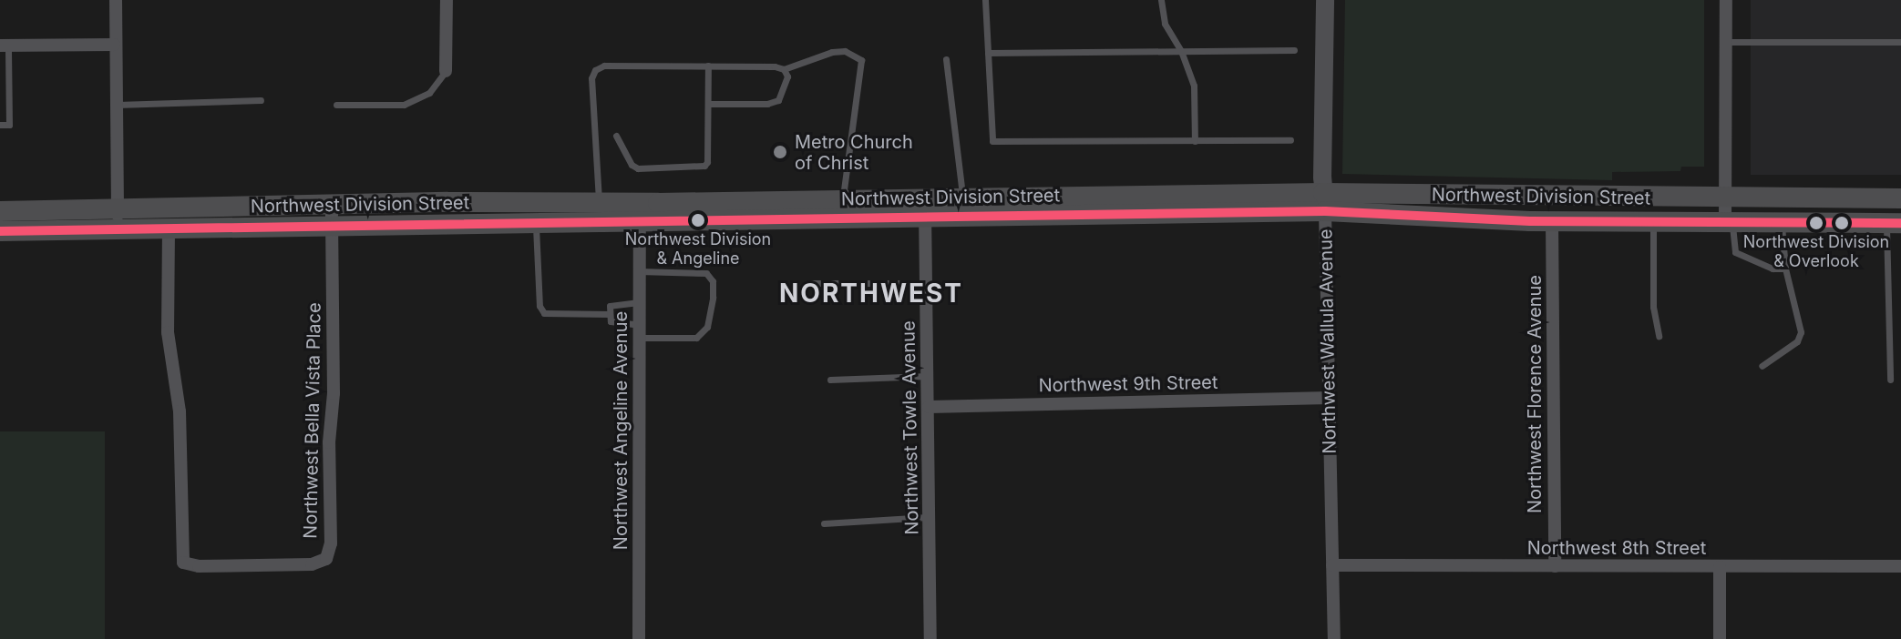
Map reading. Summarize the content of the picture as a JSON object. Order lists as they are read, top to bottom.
{
  "streets": {
    "main road": ["Northwest Division Street"],
    "street": [
      "Northwest Wallula Avenue",
      "Northwest 9th Street",
      "Northwest Florence Avenue",
      "Northwest Bella Vista Place",
      "Northwest Towle Avenue",
      "Northwest Angeline Avenue",
      "Northwest 8th Street"
    ]
  },
  "crossings": [
    ["Northwest Division Street", "Northwest Wallula Avenue"],
    ["Northwest Division Street", "Northwest Florence Avenue"],
    ["Northwest Division Street", "Northwest Bella Vista Place"],
    ["Northwest Division Street", "Northwest Towle Avenue"],
    ["Northwest Division Street", "Northwest Angeline Avenue"],
    ["Northwest Wallula Avenue", "Northwest 9th Street"],
    ["Northwest Wallula Avenue", "Northwest 8th Street"],
    ["Northwest 9th Street", "Northwest Towle Avenue"],
    ["Northwest Florence Avenue", "Northwest 8th Street"]
  ],
  "districts": ["NORTHWEST"],
  "places": ["Metro Church of Christ", "Northwest Division & Angeline", "Northwest Division & Overlook"]
}
